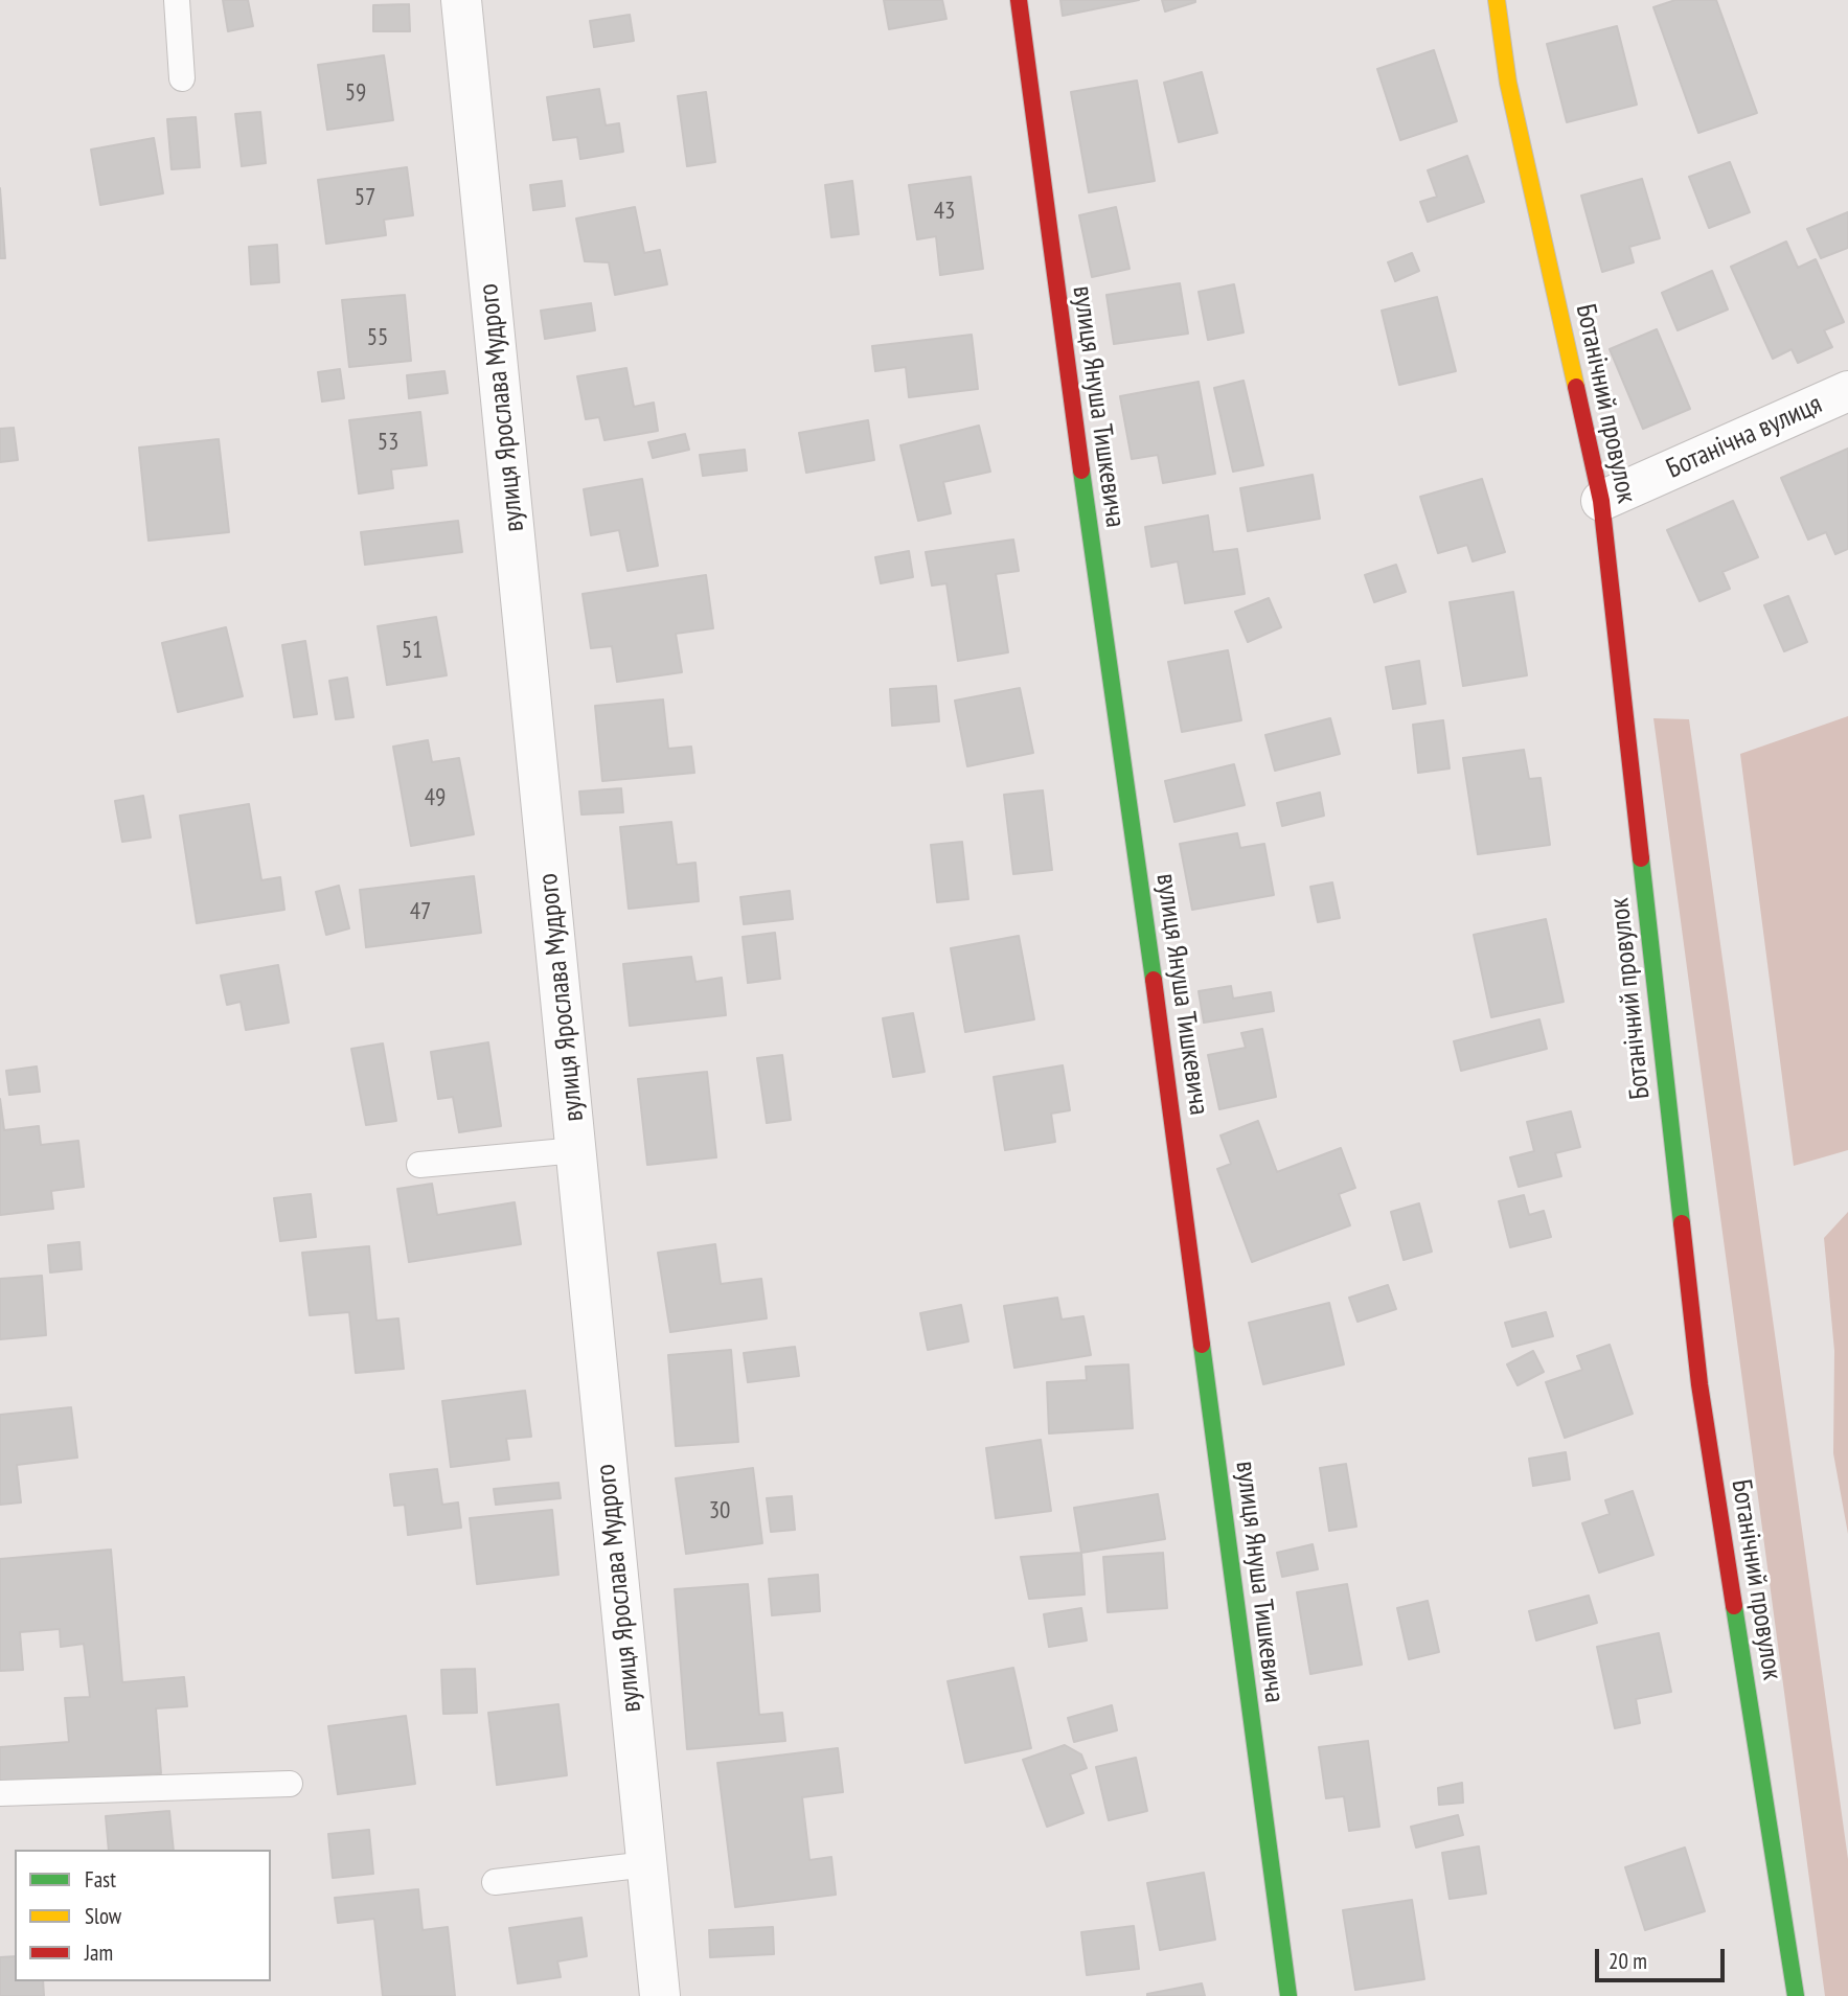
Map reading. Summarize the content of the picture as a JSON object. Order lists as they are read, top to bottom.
{
  "streets": {
    "street": [
      "Ботанічний провулок",
      "вулиця Януша Тишкевича",
      "вулиця Ярослава Мудрого",
      "Ботанічна вулиця"
    ]
  },
  "crossings": [
    ["Ботанічний провулок", "Ботанічна вулиця"]
  ],
  "house_numbers": [
    "59",
    "57",
    "43",
    "55",
    "53",
    "51",
    "49",
    "47",
    "30"
  ],
  "legend": ["Fast", "Slow", "Jam"],
  "scale_bar": "20 m"
}
